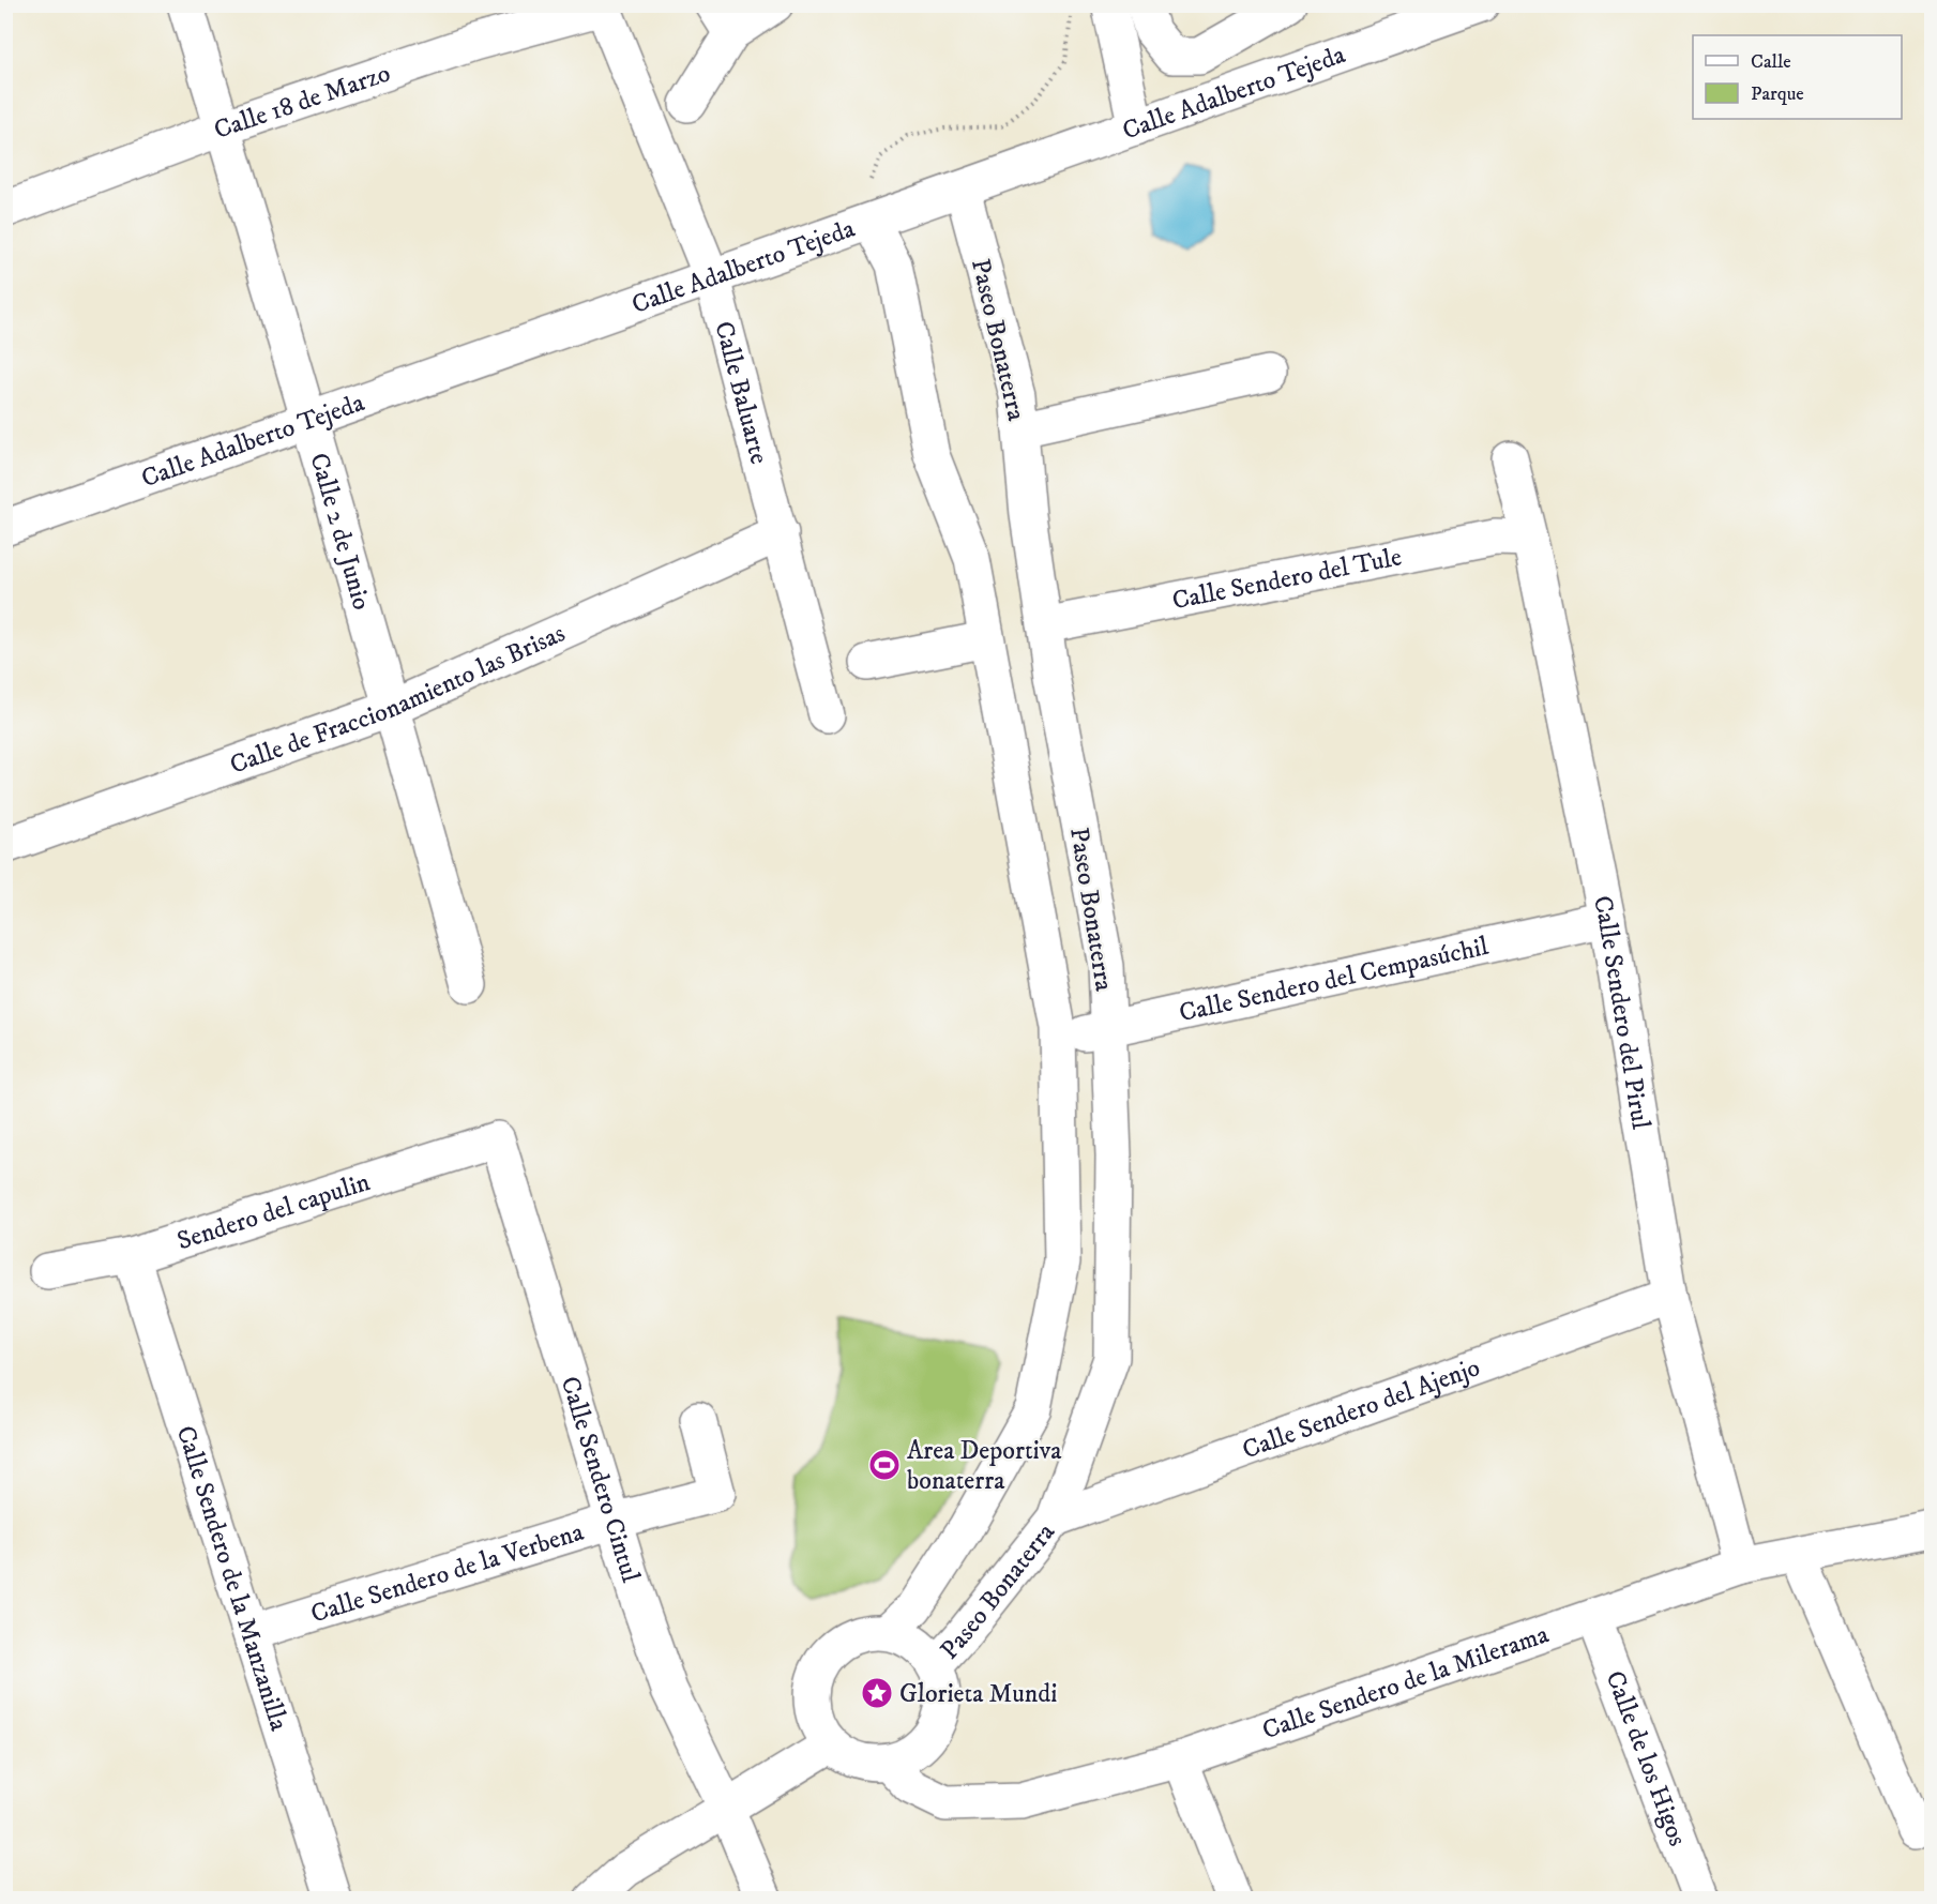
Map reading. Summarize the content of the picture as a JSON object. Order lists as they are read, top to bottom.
{
  "streets": {
    "street": [
      "Calle Adalberto Tejeda",
      "Calle 18 de Marzo",
      "Paseo Bonaterra",
      "Calle Baluarte",
      "Calle 2 de Junio",
      "Calle Sendero del Tule",
      "Calle de Fraccionamiento las Brisas",
      "Calle Sendero del Cempasúchil",
      "Calle Sendero del Pirul",
      "Sendero del capulin",
      "Calle Sendero del Ajenjo",
      "Calle Sendero Cintul",
      "Calle Sendero de la Verbena",
      "Calle Sendero de la Manzanilla",
      "Calle Sendero de la Milerama",
      "Calle de los Higos"
    ]
  },
  "crossings": [
    ["Calle Adalberto Tejeda", "Paseo Bonaterra"],
    ["Calle Adalberto Tejeda", "Calle Baluarte"],
    ["Calle Adalberto Tejeda", "Calle 2 de Junio"],
    ["Calle 18 de Marzo", "Calle Baluarte"],
    ["Calle 18 de Marzo", "Calle 2 de Junio"],
    ["Paseo Bonaterra", "Calle Sendero del Tule"],
    ["Paseo Bonaterra", "Calle Sendero del Cempasúchil"],
    ["Paseo Bonaterra", "Calle Sendero del Ajenjo"],
    ["Paseo Bonaterra", "Calle Sendero de la Milerama"],
    ["Calle Baluarte", "Calle de Fraccionamiento las Brisas"],
    ["Calle 2 de Junio", "Calle de Fraccionamiento las Brisas"],
    ["Calle Sendero del Tule", "Calle Sendero del Pirul"],
    ["Calle Sendero del Cempasúchil", "Calle Sendero del Pirul"],
    ["Calle Sendero del Pirul", "Calle Sendero del Ajenjo"],
    ["Calle Sendero del Pirul", "Calle Sendero de la Milerama"],
    ["Sendero del capulin", "Calle Sendero Cintul"],
    ["Sendero del capulin", "Calle Sendero de la Manzanilla"],
    ["Calle Sendero Cintul", "Calle Sendero de la Verbena"],
    ["Calle Sendero de la Verbena", "Calle Sendero de la Manzanilla"],
    ["Calle Sendero de la Milerama", "Calle de los Higos"]
  ],
  "places": {
    "sports": ["Area Deportiva bonaterra"],
    "place": ["Glorieta Mundi"]
  },
  "legend": ["Calle", "Parque"]
}
